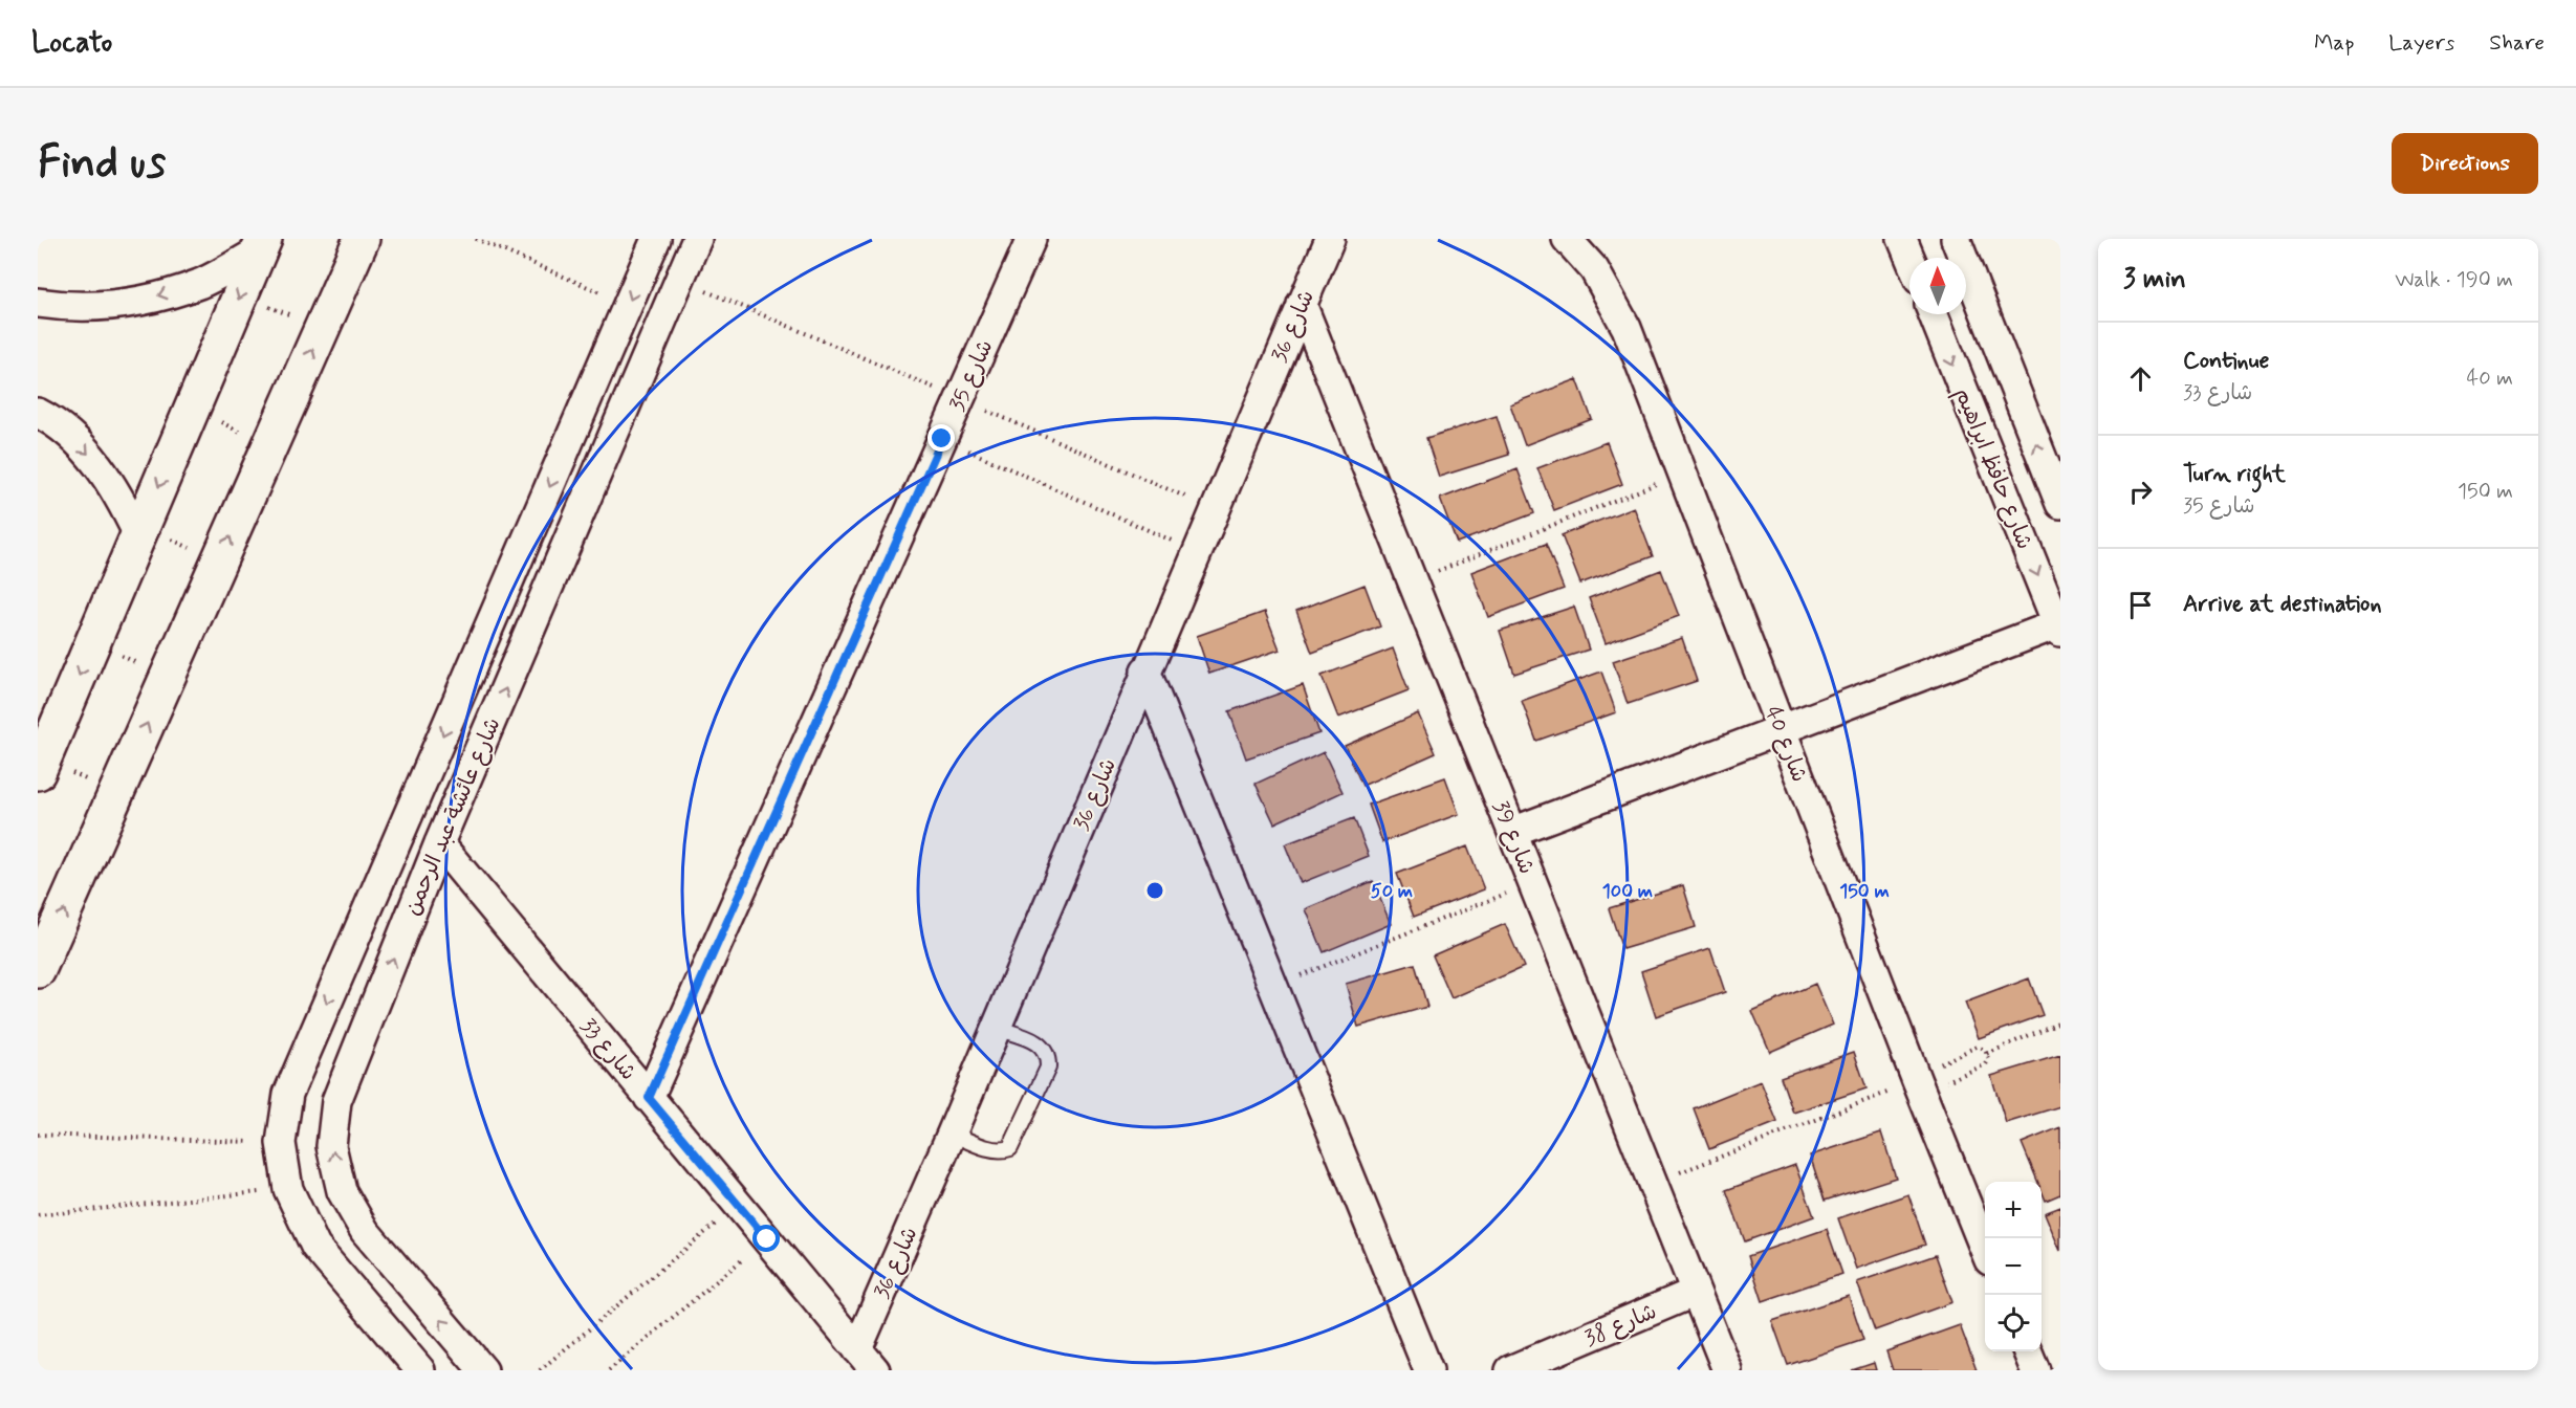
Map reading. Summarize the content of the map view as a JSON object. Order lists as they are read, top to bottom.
{
  "streets": {
    "street": [
      "شارع 36",
      "شارع 35",
      "شارع حافظ ابراهيم",
      "شارع 40",
      "شارع عائشة عبد الرحمن",
      "شارع 39",
      "شارع 33",
      "شارع 38"
    ]
  },
  "crossings": [
    ["شارع 36", "شارع 39"],
    ["شارع 36", "شارع 33"],
    ["شارع 35", "شارع 33"],
    ["شارع عائشة عبد الرحمن", "شارع 33"],
    ["شارع 39", "شارع 38"]
  ],
  "north": "top",
  "page": {
    "header": "Locato",
    "nav": ["Map", "Layers", "Share"],
    "buttons": "Directions",
    "title": "Find us",
    "heading": ["3 min", "Walk · 190 m"],
    "list": [
      ["Continue", "شارع 33", "40 m"],
      ["Turn right", "شارع 35", "150 m"],
      "Arrive at destination"
    ],
    "map_buttons": ["+", "−"]
  },
  "rings": ["50 m", "100 m", "150 m"]
}
